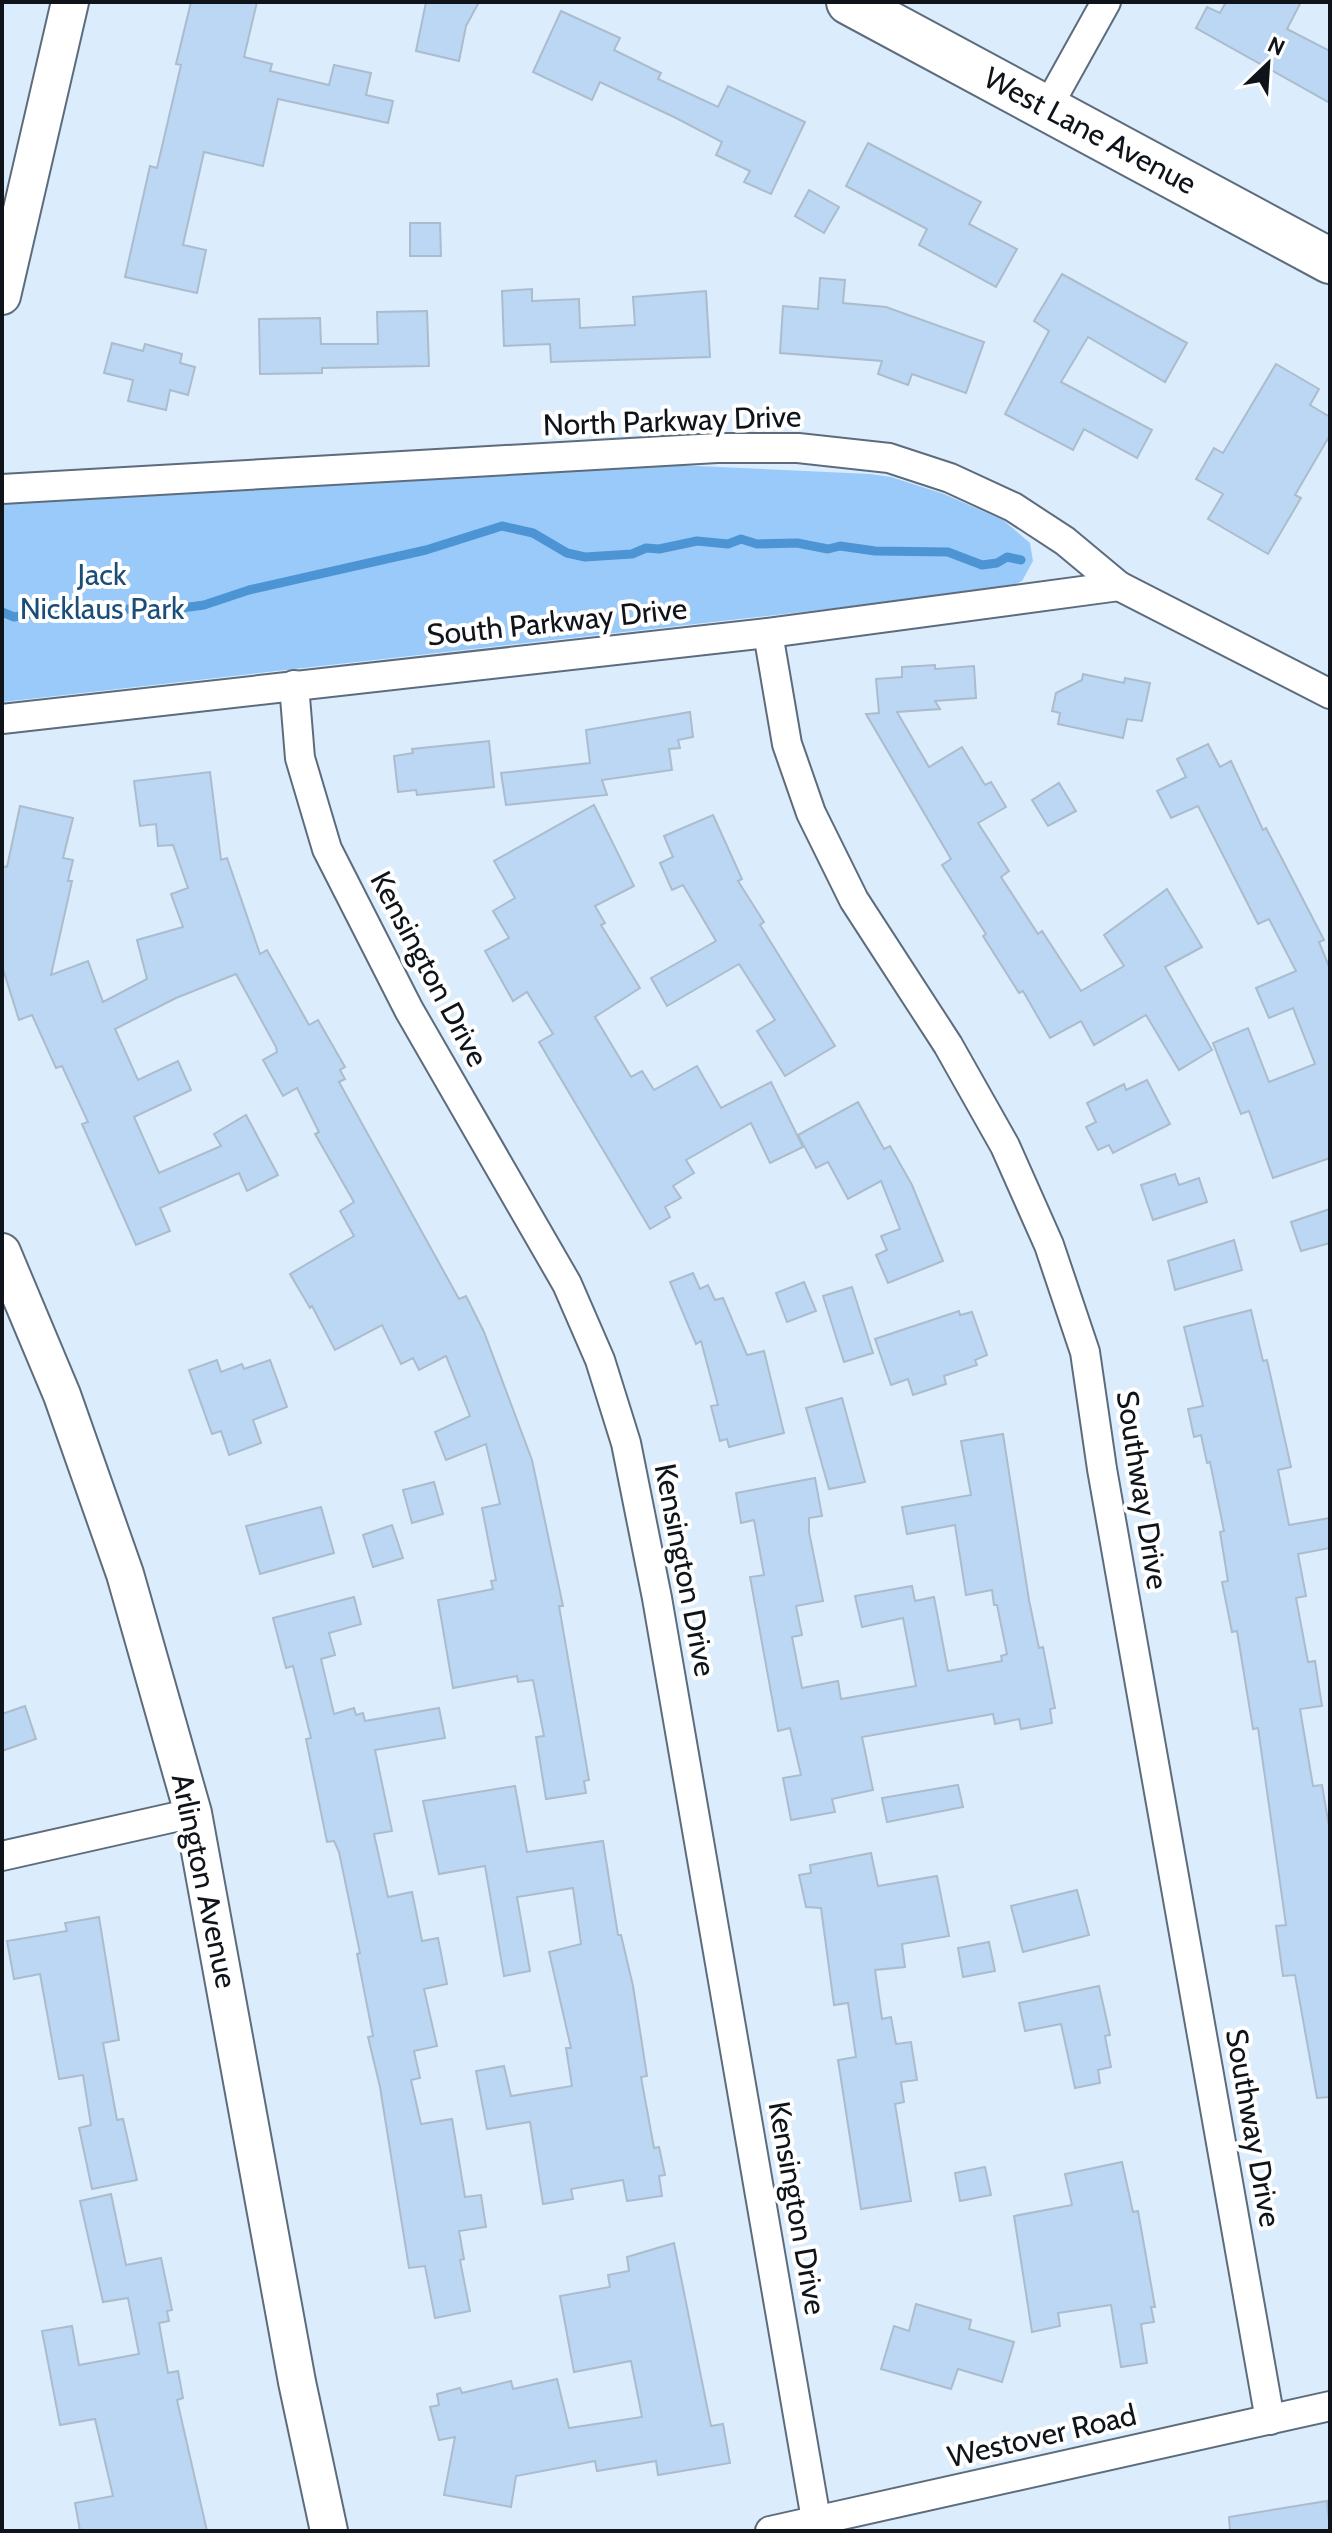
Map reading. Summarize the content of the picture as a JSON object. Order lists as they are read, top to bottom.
{
  "streets": {
    "main road": ["West Lane Avenue"],
    "street": [
      "North Parkway Drive",
      "South Parkway Drive",
      "Kensington Drive",
      "Southway Drive",
      "Arlington Avenue",
      "Westover Road"
    ]
  },
  "crossings": [
    ["North Parkway Drive", "South Parkway Drive"],
    ["South Parkway Drive", "Kensington Drive"],
    ["South Parkway Drive", "Southway Drive"],
    ["Kensington Drive", "Westover Road"],
    ["Southway Drive", "Westover Road"]
  ],
  "parks": ["Jack Nicklaus Park"],
  "north": "top right"
}
